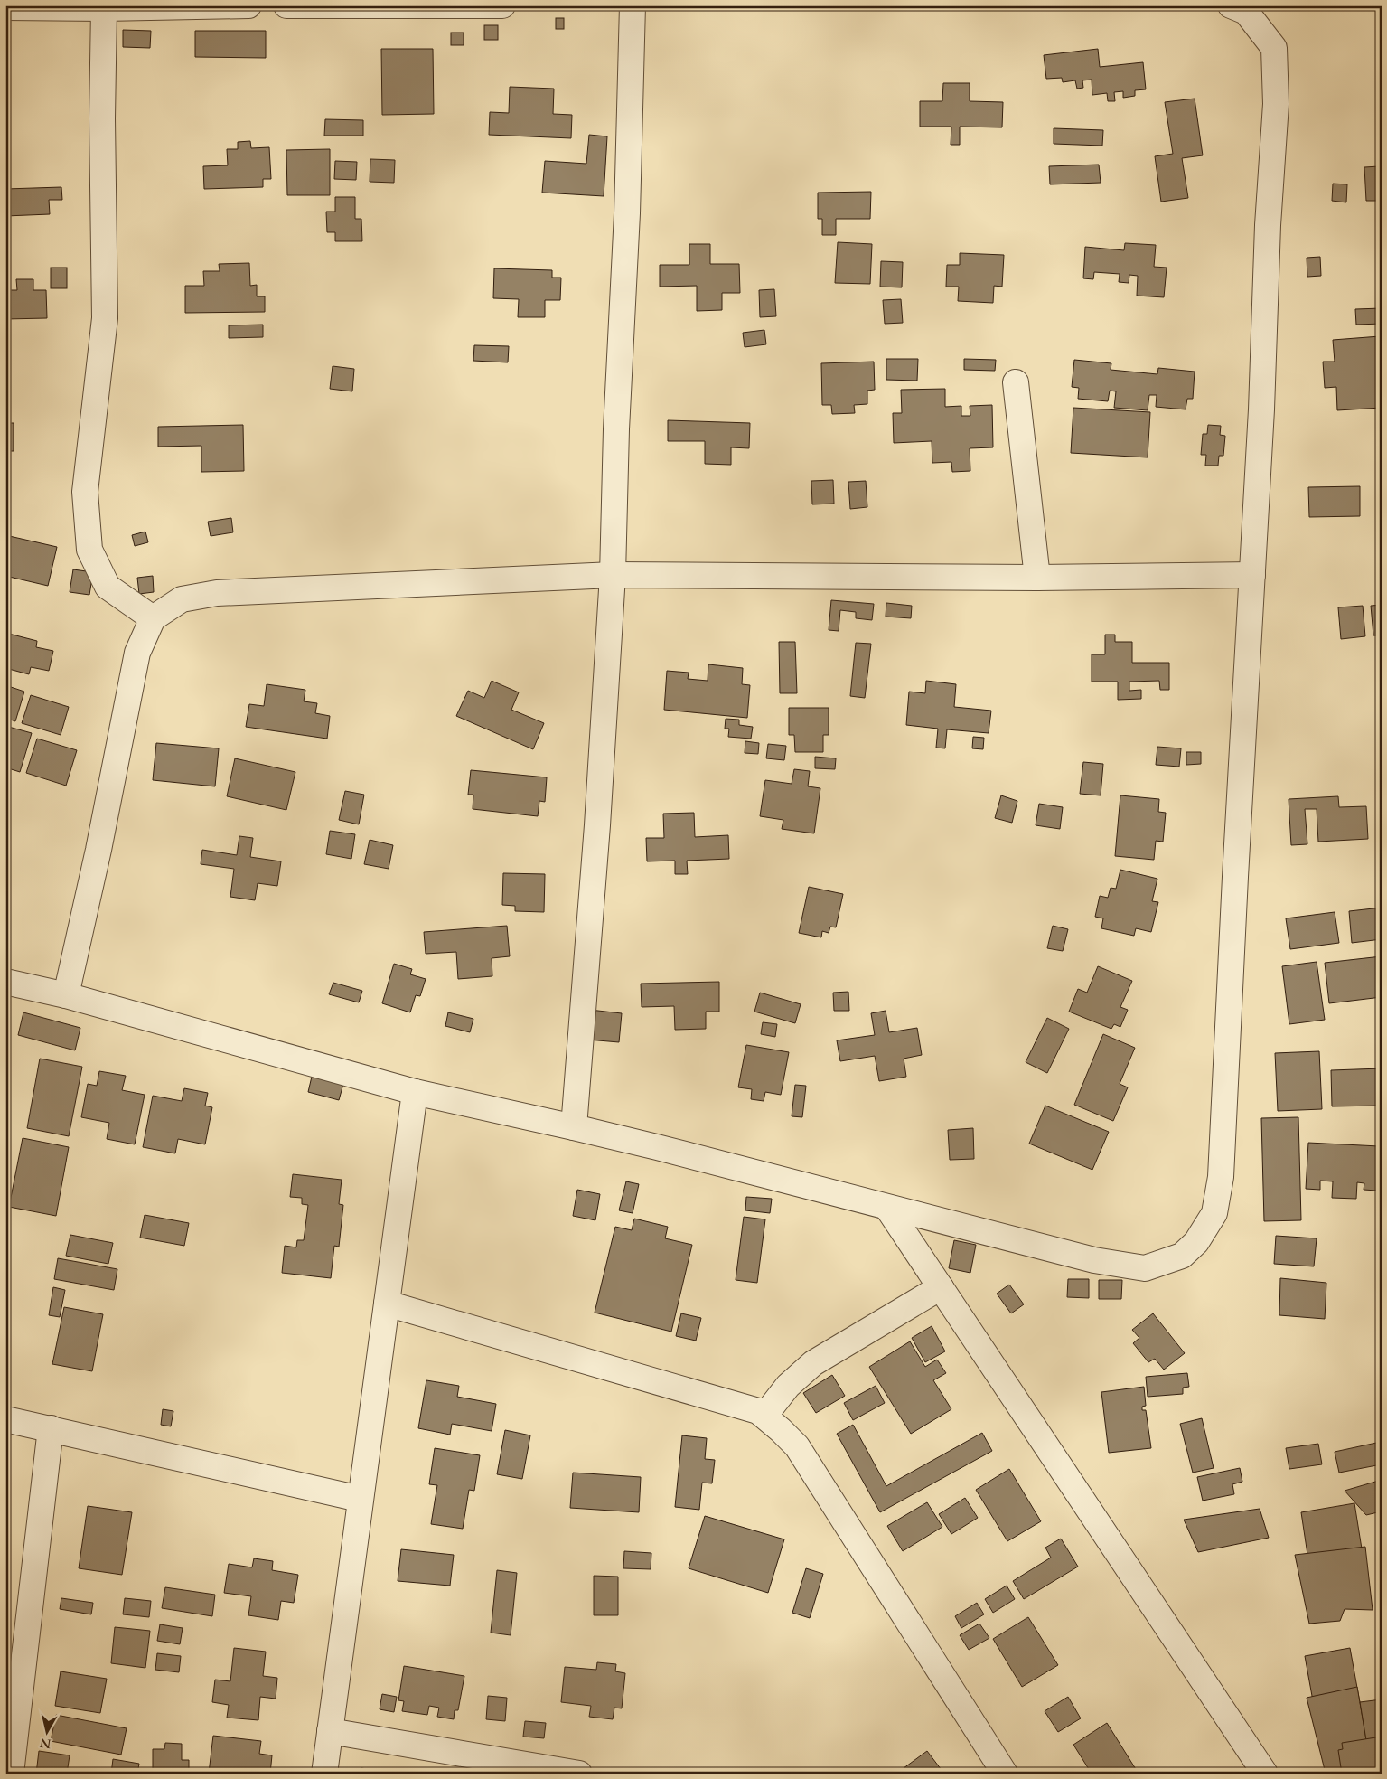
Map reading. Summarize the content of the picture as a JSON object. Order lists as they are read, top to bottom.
{
  "north": "bottom"
}
